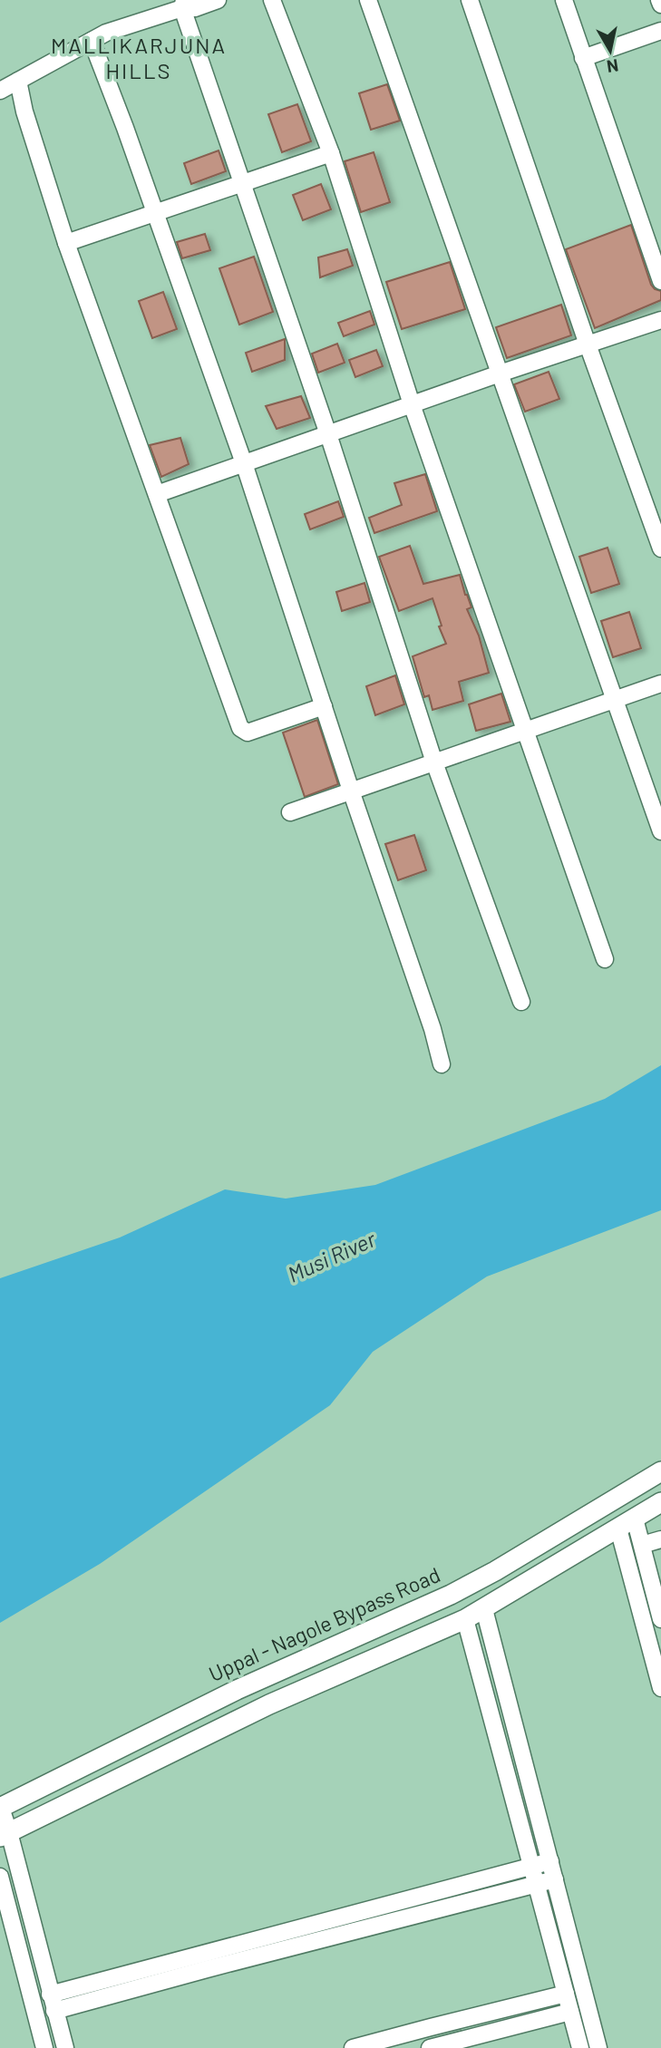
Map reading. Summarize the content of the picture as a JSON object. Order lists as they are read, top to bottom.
{
  "streets": {
    "street": ["Uppal - Nagole Bypass Road"]
  },
  "districts": ["MALLIKARJUNA HILLS"],
  "water": ["Musi River"],
  "north": "bottom"
}
